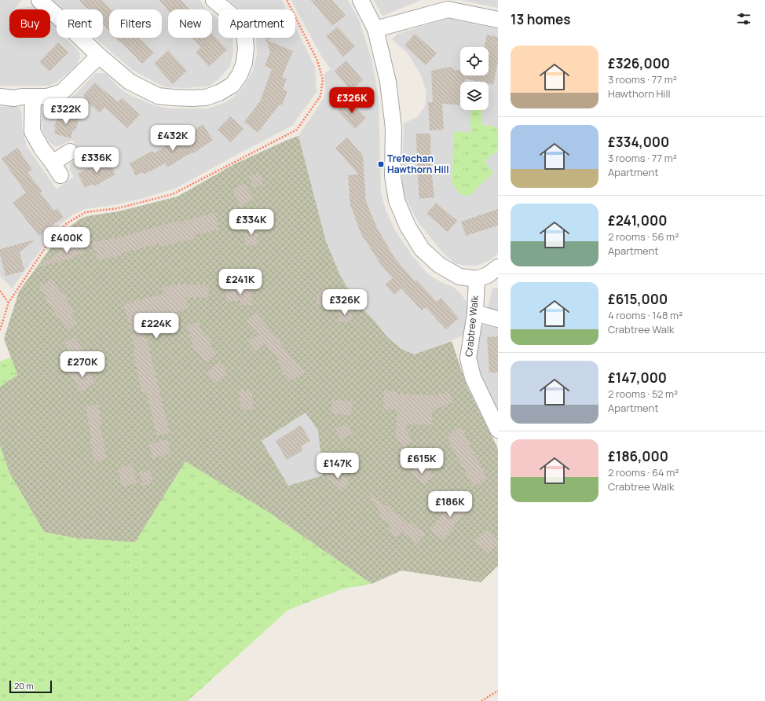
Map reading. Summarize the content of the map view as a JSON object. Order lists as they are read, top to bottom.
{
  "streets": {
    "street": ["Crabtree Walk"]
  },
  "places": {
    "transit": ["Trefechan Hawthorn Hill"]
  },
  "scale_bar": "20 m",
  "page": {
    "heading": "13 homes",
    "chip": [
      "Buy",
      "Rent",
      "Filters",
      "New",
      "Apartment"
    ],
    "list": [
      {
        "name": "£326,000",
        "note": "3 rooms · 77 m² · Hawthorn Hill"
      },
      {
        "name": "£334,000",
        "note": "3 rooms · 77 m² · Apartment"
      },
      {
        "name": "£241,000",
        "note": "2 rooms · 56 m² · Apartment"
      },
      {
        "name": "£615,000",
        "note": "4 rooms · 148 m² · Crabtree Walk"
      },
      {
        "name": "£147,000",
        "note": "2 rooms · 52 m² · Apartment"
      },
      {
        "name": "£186,000",
        "note": "2 rooms · 64 m² · Crabtree Walk"
      }
    ],
    "price": [
      "£326K",
      "£322K",
      "£432K",
      "£336K",
      "£334K",
      "£400K",
      "£241K",
      "£326K",
      "£224K",
      "£270K",
      "£615K",
      "£147K",
      "£186K"
    ],
    "scale": "20 m"
  }
}
